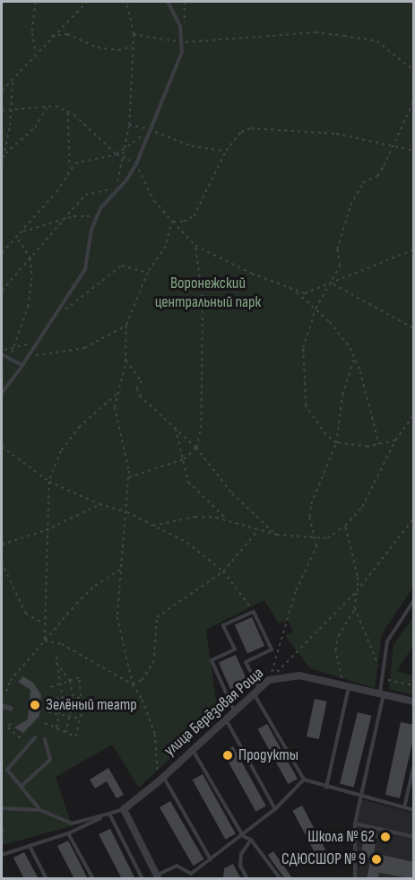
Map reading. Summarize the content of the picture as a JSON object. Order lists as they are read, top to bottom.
{
  "streets": {
    "street": ["улица Берёзовая Роща"]
  },
  "parks": ["Воронежский центральный парк"],
  "places": [
    "Зелёный театр",
    "Продукты",
    "Школа № 62",
    "СДЮСШОР № 9"
  ]
}
